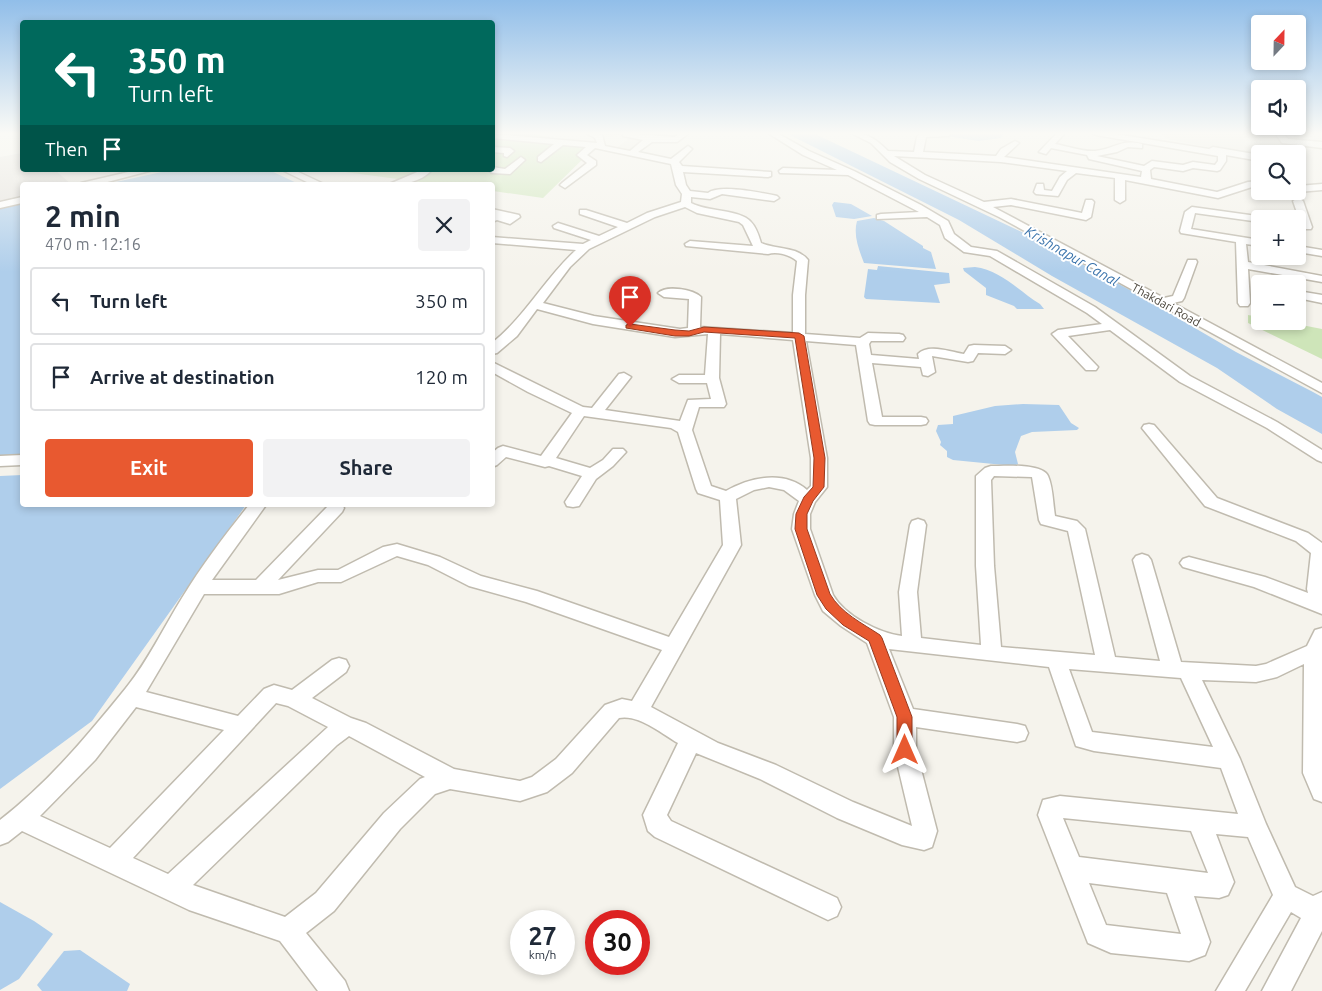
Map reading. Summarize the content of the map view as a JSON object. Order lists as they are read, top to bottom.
{
  "streets": {
    "street": ["Thakdari Road"]
  },
  "water": ["Krishnapur Canal"],
  "north": "top",
  "page": {
    "map_buttons": ["+", "−"],
    "turn": ["350 m", "Turn left"],
    "then": "Then",
    "heading": ["2 min", "470 m · 12:16"],
    "list": [
      {
        "name": "Turn left",
        "value": "350 m"
      },
      {
        "name": "Arrive at destination",
        "value": "120 m"
      }
    ],
    "buttons": ["Exit", "Share"],
    "speed": "27 km/h",
    "limit": "30"
  }
}
